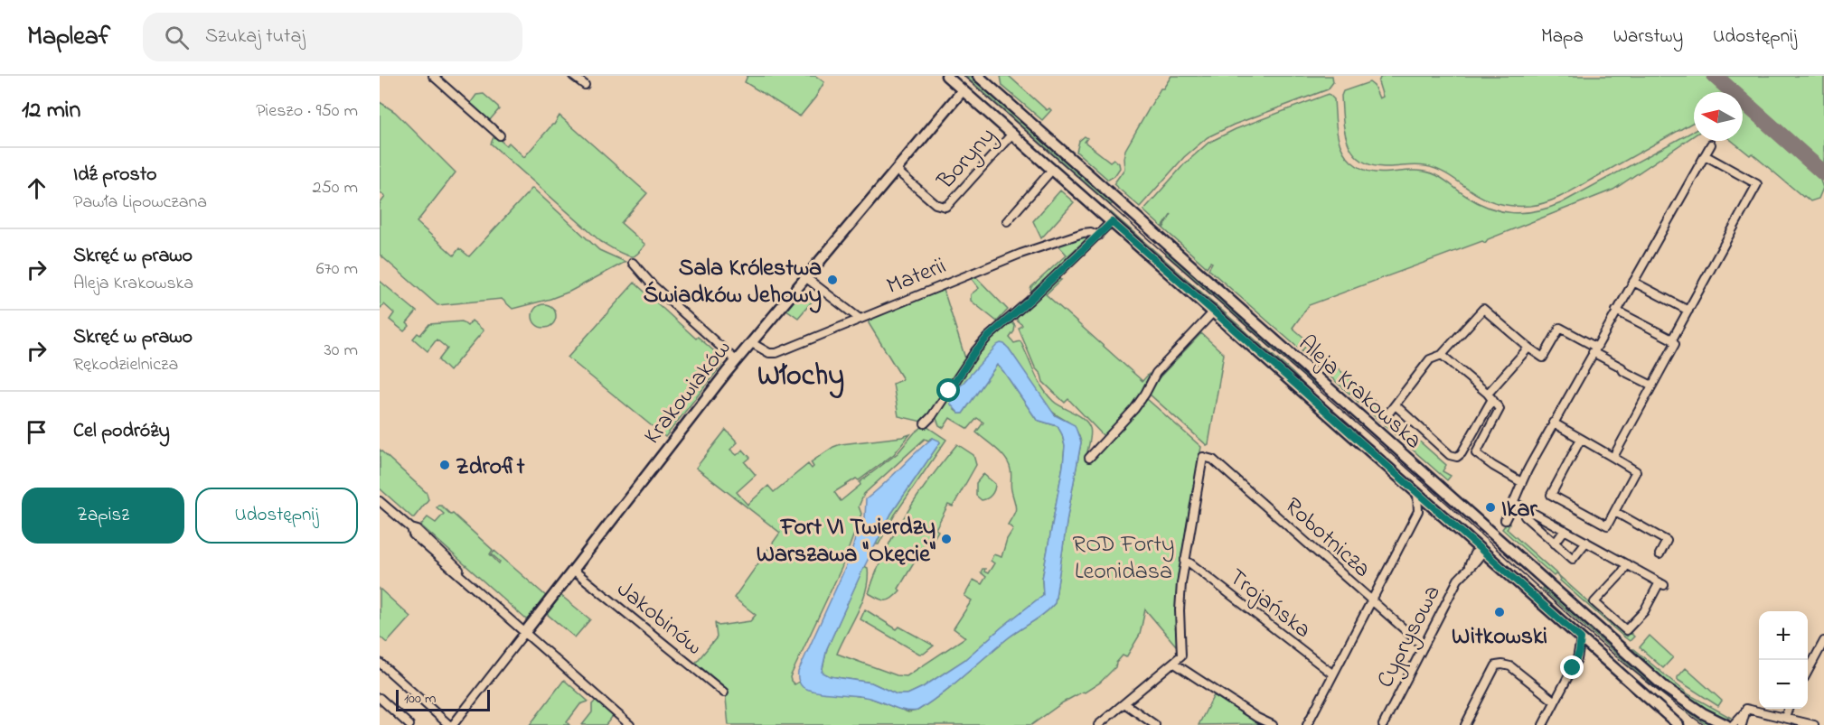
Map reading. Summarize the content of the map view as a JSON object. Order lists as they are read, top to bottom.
{
  "streets": {
    "main road": ["Krakowiaków", "Aleja Krakowska"],
    "street": [
      "Boryny",
      "Materii",
      "Robotnicza",
      "Trojańska",
      "Jakobinów",
      "Cyprysowa"
    ]
  },
  "crossings": [
    ["Boryny", "Krakowiaków"],
    ["Boryny", "Aleja Krakowska"],
    ["Materii", "Krakowiaków"],
    ["Krakowiaków", "Aleja Krakowska"],
    ["Krakowiaków", "Jakobinów"],
    ["Aleja Krakowska", "Cyprysowa"],
    ["Robotnicza", "Trojańska"],
    ["Robotnicza", "Cyprysowa"]
  ],
  "districts": ["Włochy"],
  "parks": ["ROD Forty Leonidasa"],
  "places": [
    "Sala Królestwa Świadków Jehowy",
    "Zdrofit",
    "Ikar",
    "Fort VI Twierdzy Warszawa \"Okęcie\"",
    "Witkowski"
  ],
  "scale_bar": "100 m",
  "north": "left",
  "page": {
    "header": "Mapleaf",
    "search": "Szukaj tutaj",
    "nav": ["Mapa", "Warstwy", "Udostępnij"],
    "heading": ["12 min", "Pieszo · 950 m"],
    "list": [
      ["Idź prosto", "Pawła Lipowczana", "250 m"],
      ["Skręć w prawo", "Aleja Krakowska", "670 m"],
      ["Skręć w prawo", "Rękodzielnicza", "30 m"],
      "Cel podróży"
    ],
    "buttons": ["Zapisz", "Udostępnij"],
    "map_buttons": ["+", "−"],
    "scale": "100 m"
  }
}
